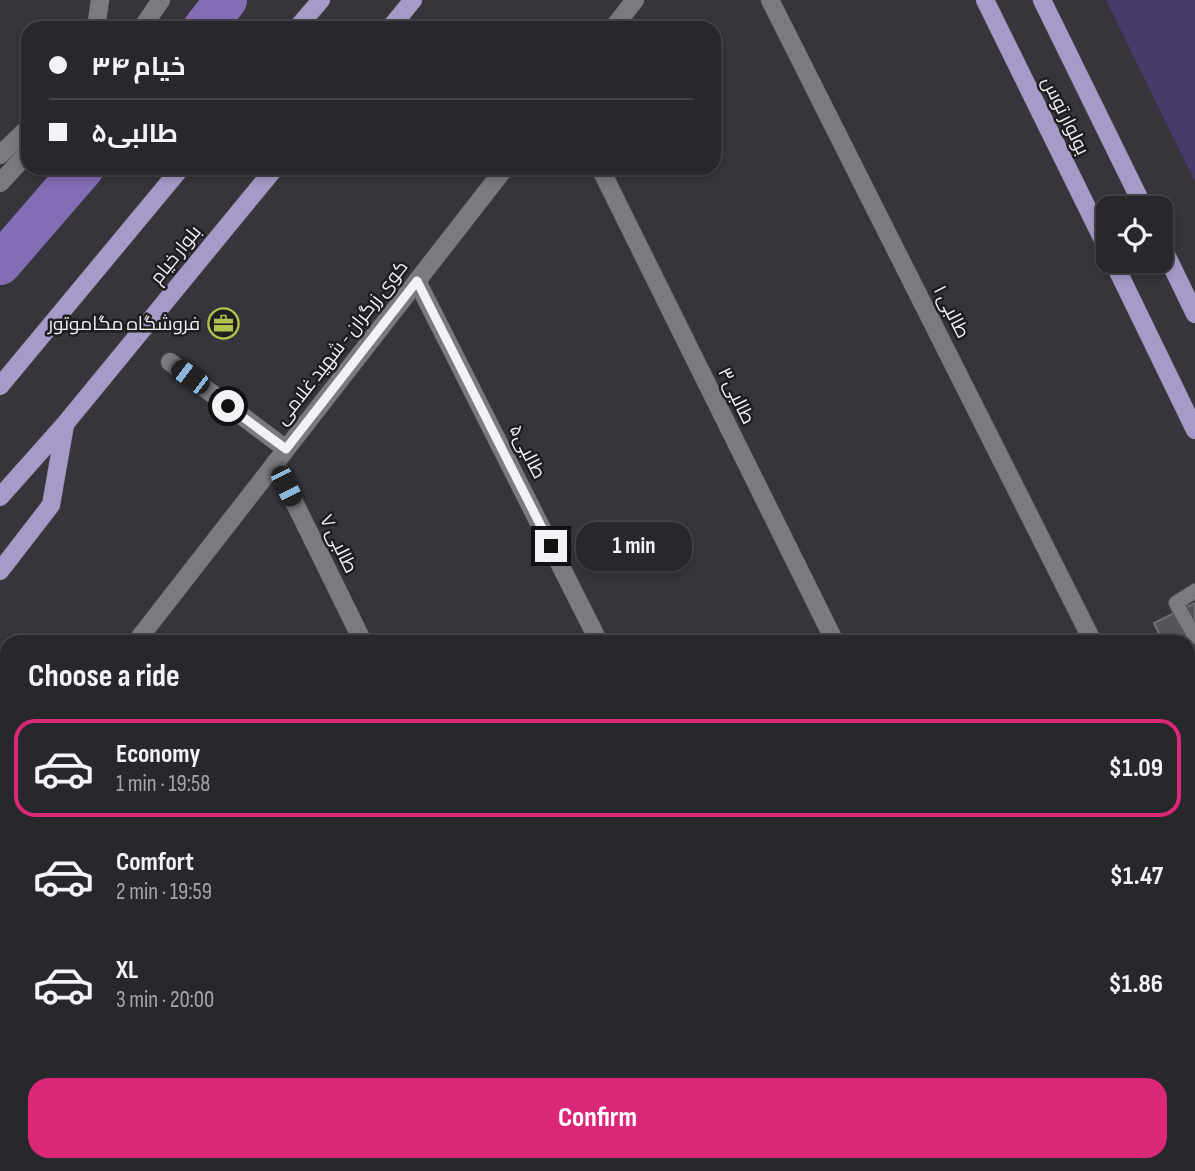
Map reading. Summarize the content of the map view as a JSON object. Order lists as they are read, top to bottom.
{
  "streets": {
    "main road": ["بولوار توس", "بلوار خیام"],
    "street": [
      "طالبی ۱",
      "کوی زرگران - شهید غلامی",
      "طالبی۳",
      "طالبی۵",
      "طالبی ۷"
    ]
  },
  "crossings": [
    ["کوی زرگران - شهید غلامی", "طالبی۵"],
    ["کوی زرگران - شهید غلامی", "طالبی ۷"]
  ],
  "places": {
    "office": ["فروشگاه مگاموتور"]
  },
  "page": {
    "banner": ["خیام ۳۴", "طالبی۵"],
    "bubble": "1 min",
    "heading": "Choose a ride",
    "list": [
      {
        "name": "Economy",
        "note": "1 min · 19:58",
        "value": "$1.09"
      },
      {
        "name": "Comfort",
        "note": "2 min · 19:59",
        "value": "$1.47"
      },
      {
        "name": "XL",
        "note": "3 min · 20:00",
        "value": "$1.86"
      }
    ],
    "buttons": "Confirm"
  }
}
